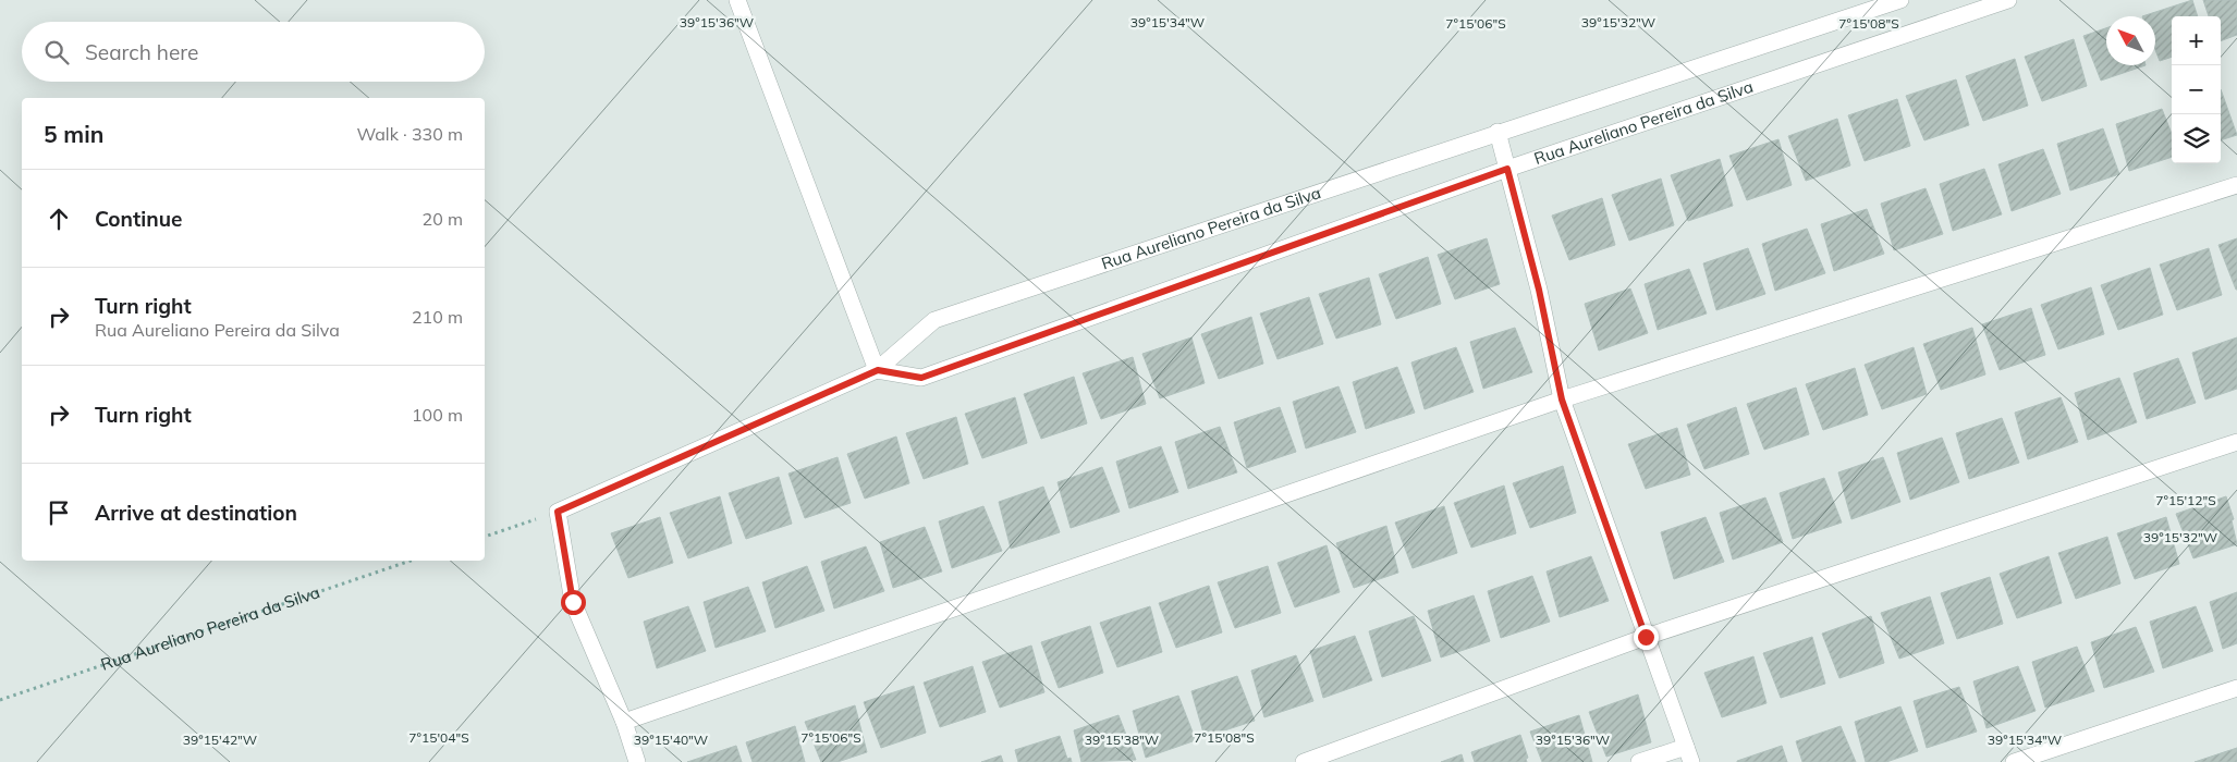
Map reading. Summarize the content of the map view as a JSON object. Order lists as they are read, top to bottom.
{
  "streets": {
    "street": ["Rua Aureliano Pereira da Silva"]
  },
  "north": "top left",
  "page": {
    "map_buttons": ["+", "−"],
    "search": "Search here",
    "heading": ["5 min", "Walk · 330 m"],
    "list": [
      ["Continue", "20 m"],
      ["Turn right", "Rua Aureliano Pereira da Silva", "210 m"],
      ["Turn right", "100 m"],
      "Arrive at destination"
    ]
  },
  "coordinates": [
    "39°15'36\"W",
    "39°15'34\"W",
    "39°15'32\"W",
    "7°15'06\"S",
    "7°15'08\"S",
    "7°15'12\"S",
    "7°15'04\"S",
    "39°15'42\"W",
    "39°15'40\"W",
    "39°15'38\"W"
  ]
}
